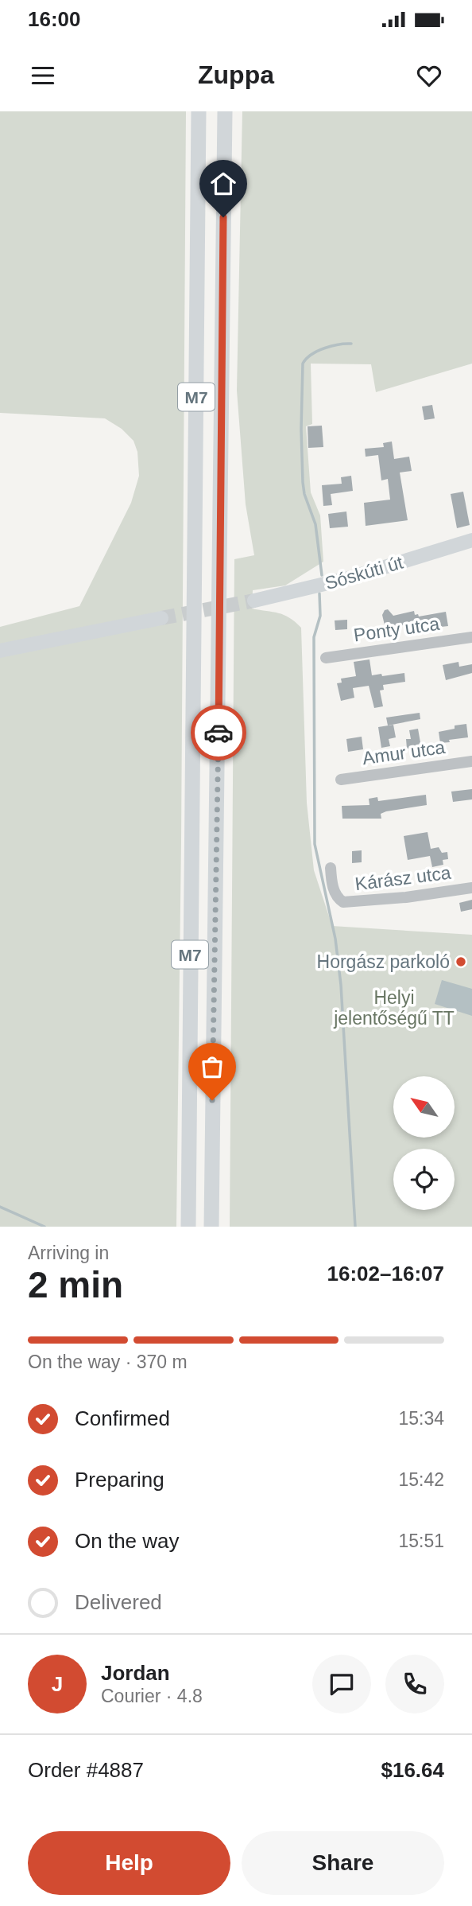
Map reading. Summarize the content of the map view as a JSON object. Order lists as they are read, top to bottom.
{
  "streets": {
    "highway": ["M7"],
    "main road": ["Sóskúti út"],
    "street": ["Ponty utca", "Amur utca", "Kárász utca"]
  },
  "parks": ["Helyi jelentőségű TT"],
  "places": ["Horgász parkoló"],
  "north": "top left",
  "page": {
    "status": "16:00",
    "header": "Zuppa",
    "heading": ["2 min", "Arriving in", "16:02–16:07"],
    "panel": [
      "Jordan",
      "Courier · 4.8",
      "Order #4887",
      "$16.64"
    ],
    "bar": "On the way · 370 m",
    "list": [
      ["Confirmed", "15:34"],
      ["Preparing", "15:42"],
      ["On the way", "15:51"],
      "Delivered"
    ],
    "round": "J",
    "buttons": ["Help", "Share"]
  }
}
